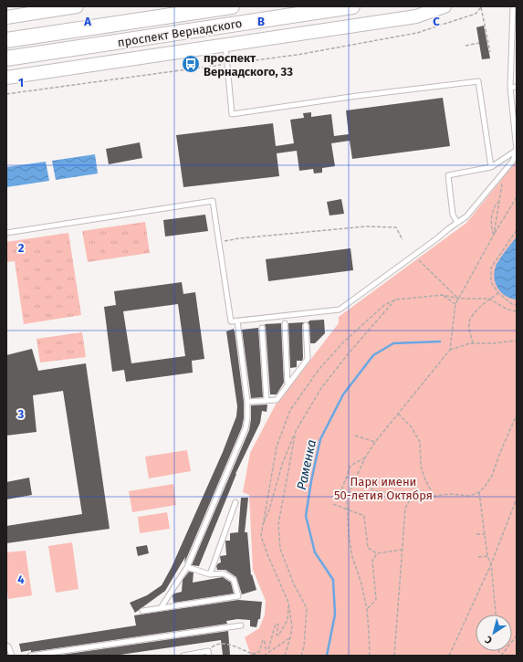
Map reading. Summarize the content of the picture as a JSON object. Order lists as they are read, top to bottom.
{
  "streets": {
    "main road": ["проспект Вернадского"]
  },
  "water": ["Раменка"],
  "parks": ["Парк имени 50-летия Октября"],
  "places": {
    "bus stop": ["проспект Вернадского, 33"]
  },
  "north": "bottom left",
  "grid": {
    "columns": ["A", "B", "C"],
    "rows": [
      "1",
      "2",
      "3",
      "4"
    ]
  }
}
